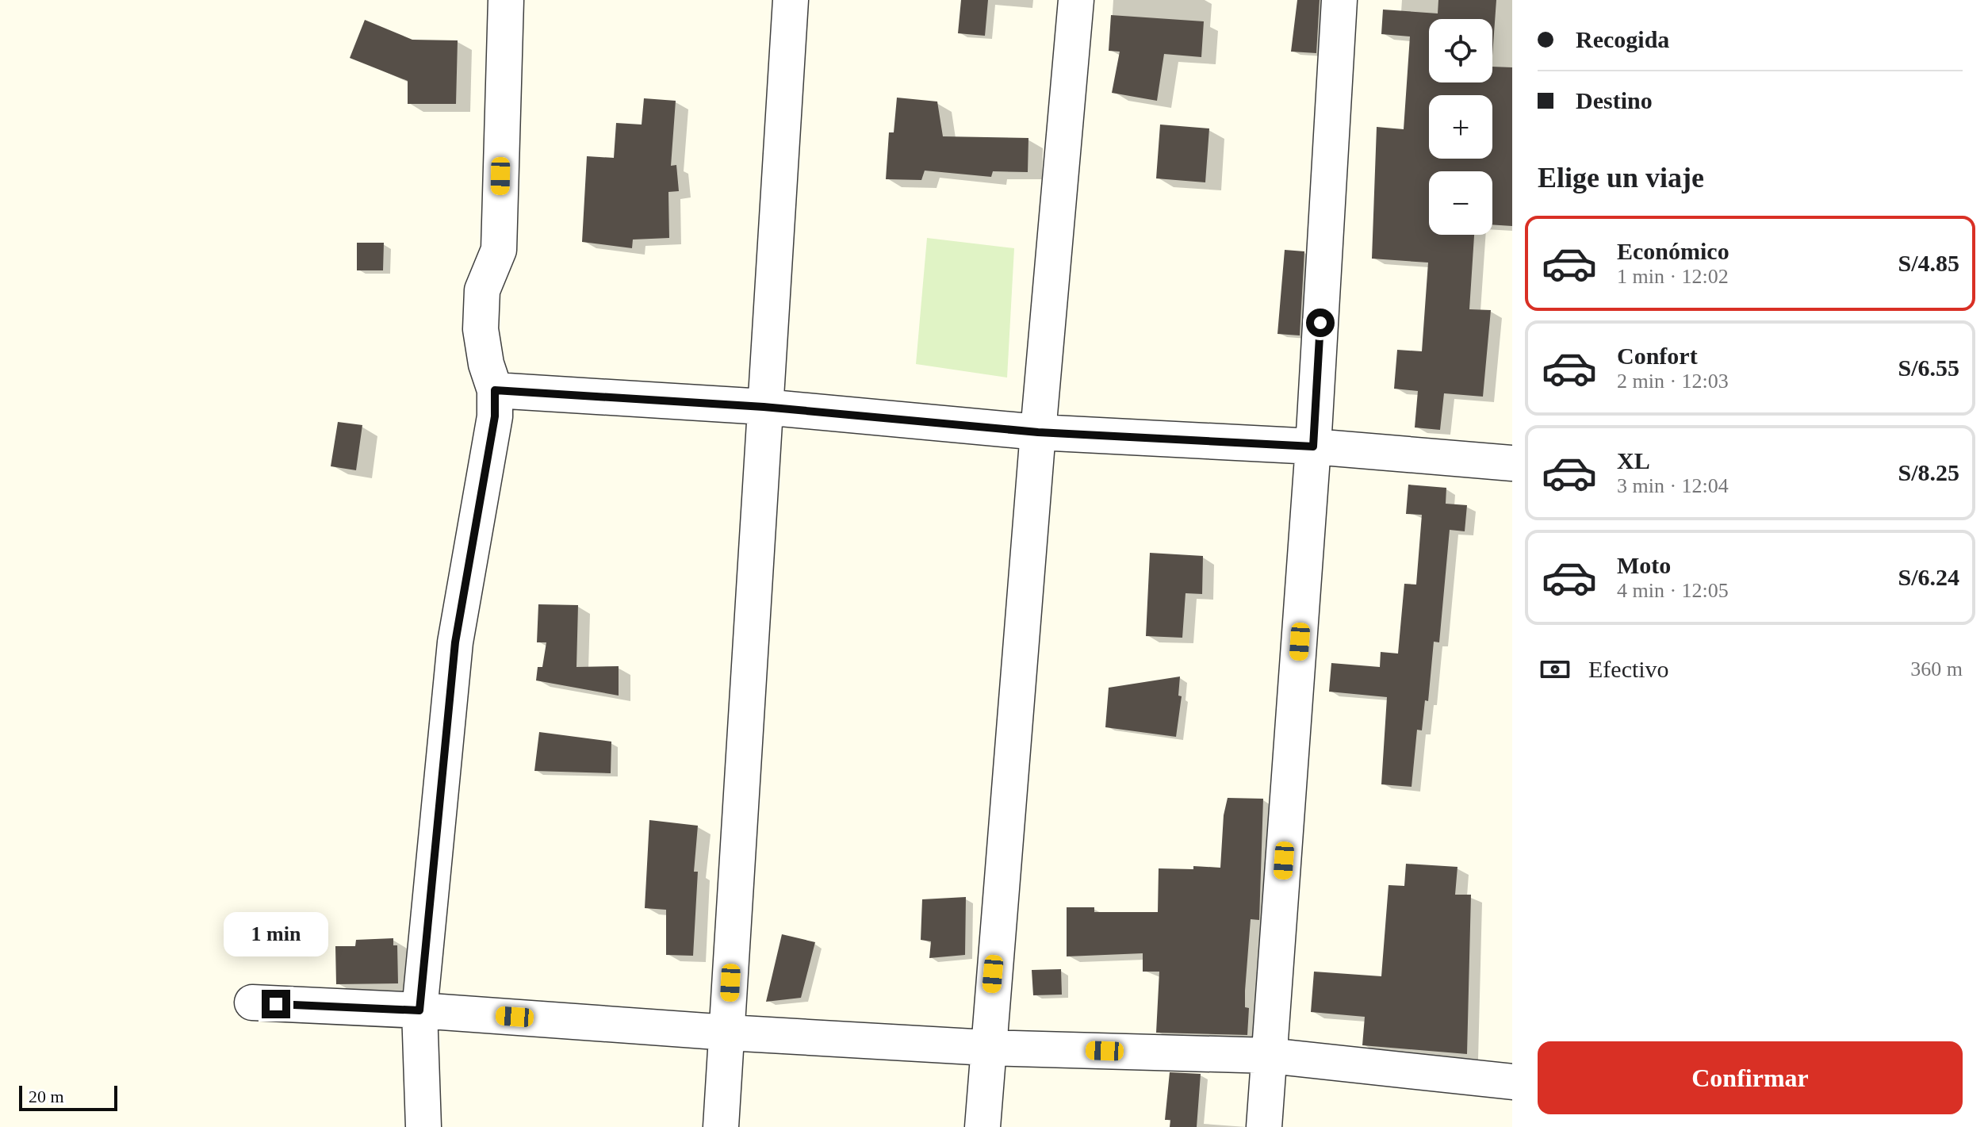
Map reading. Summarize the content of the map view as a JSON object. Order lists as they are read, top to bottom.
{
  "scale_bar": "20 m",
  "page": {
    "banner": ["Recogida", "Destino"],
    "map_buttons": ["+", "−"],
    "heading": "Elige un viaje",
    "list": [
      {
        "name": "Económico",
        "note": "1 min · 12:02",
        "value": "S/4.85"
      },
      {
        "name": "Confort",
        "note": "2 min · 12:03",
        "value": "S/6.55"
      },
      {
        "name": "XL",
        "note": "3 min · 12:04",
        "value": "S/8.25"
      },
      {
        "name": "Moto",
        "note": "4 min · 12:05",
        "value": "S/6.24"
      }
    ],
    "pay": ["Efectivo", "360 m"],
    "bubble": "1 min",
    "buttons": "Confirmar",
    "scale": "20 m"
  }
}
